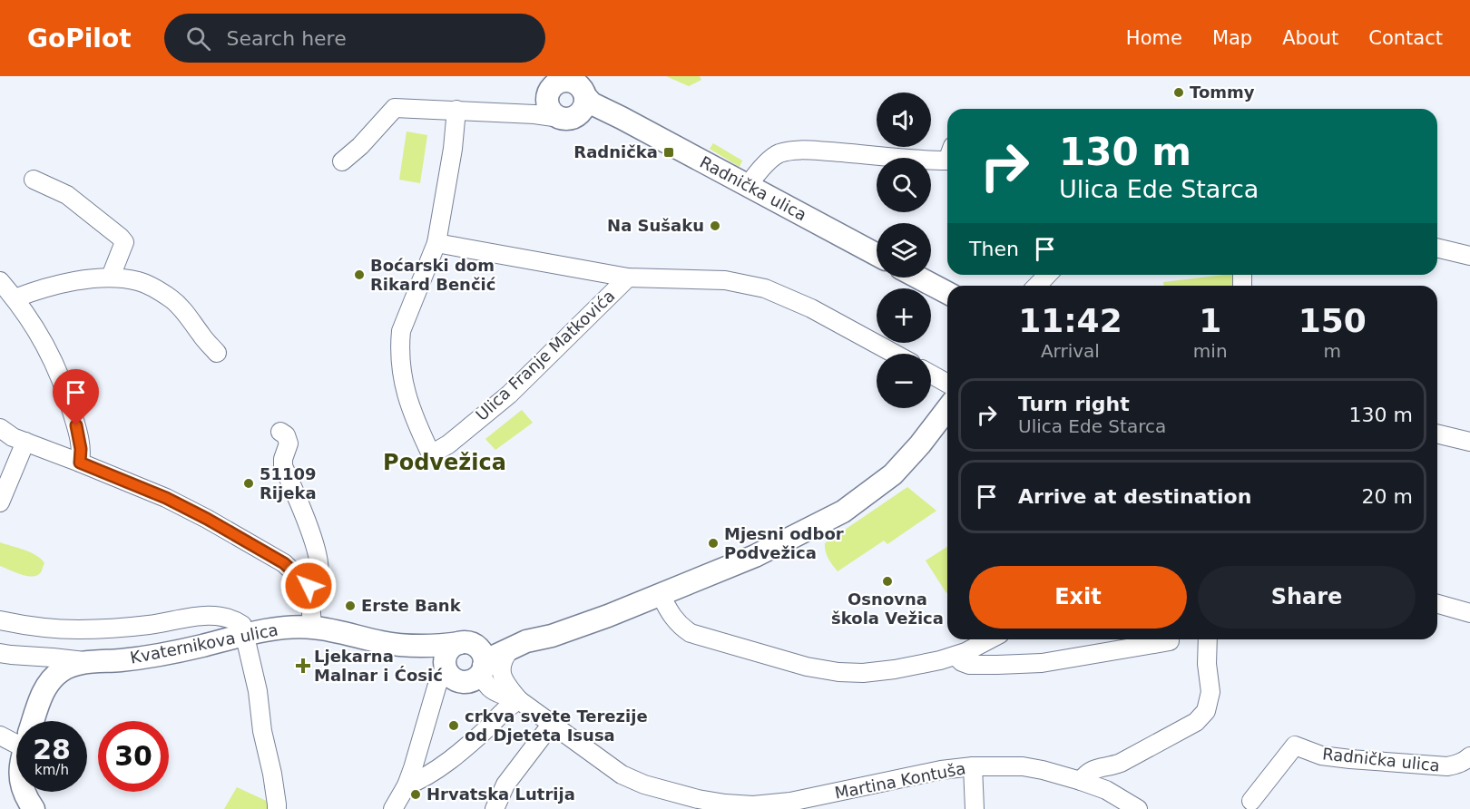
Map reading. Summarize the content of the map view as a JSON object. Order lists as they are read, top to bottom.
{
  "streets": {
    "main road": ["Radnička ulica", "Kvaternikova ulica"],
    "street": ["Ulica Franje Matkovića", "Martina Kontuša"]
  },
  "crossings": [
    ["Radnička ulica", "Ulica Franje Matkovića"],
    ["Kvaternikova ulica", "Martina Kontuša"]
  ],
  "districts": ["Podvežica"],
  "places": {
    "other": [
      "Tommy",
      "Na Sušaku",
      "Boćarski dom Rikard Benčić",
      "51109 Rijeka",
      "Mjesni odbor Podvežica",
      "Osnovna škola Vežica",
      "Erste Bank",
      "crkva svete Terezije od Djeteta Isusa",
      "Hrvatska Lutrija"
    ],
    "transit": ["Radnička"],
    "health": ["Ljekarna Malnar i Ćosić"]
  },
  "page": {
    "header": "GoPilot",
    "search": "Search here",
    "nav": [
      "Home",
      "Map",
      "About",
      "Contact"
    ],
    "map_buttons": ["+", "−"],
    "turn": ["130 m", "Ulica Ede Starca"],
    "then": "Then",
    "eta": [
      "11:42",
      "Arrival",
      "1",
      "min",
      "150",
      "m"
    ],
    "list": [
      {
        "name": "Turn right",
        "note": "Ulica Ede Starca",
        "value": "130 m"
      },
      {
        "name": "Arrive at destination",
        "value": "20 m"
      }
    ],
    "buttons": ["Exit", "Share"],
    "speed": "28 km/h",
    "limit": "30"
  }
}
